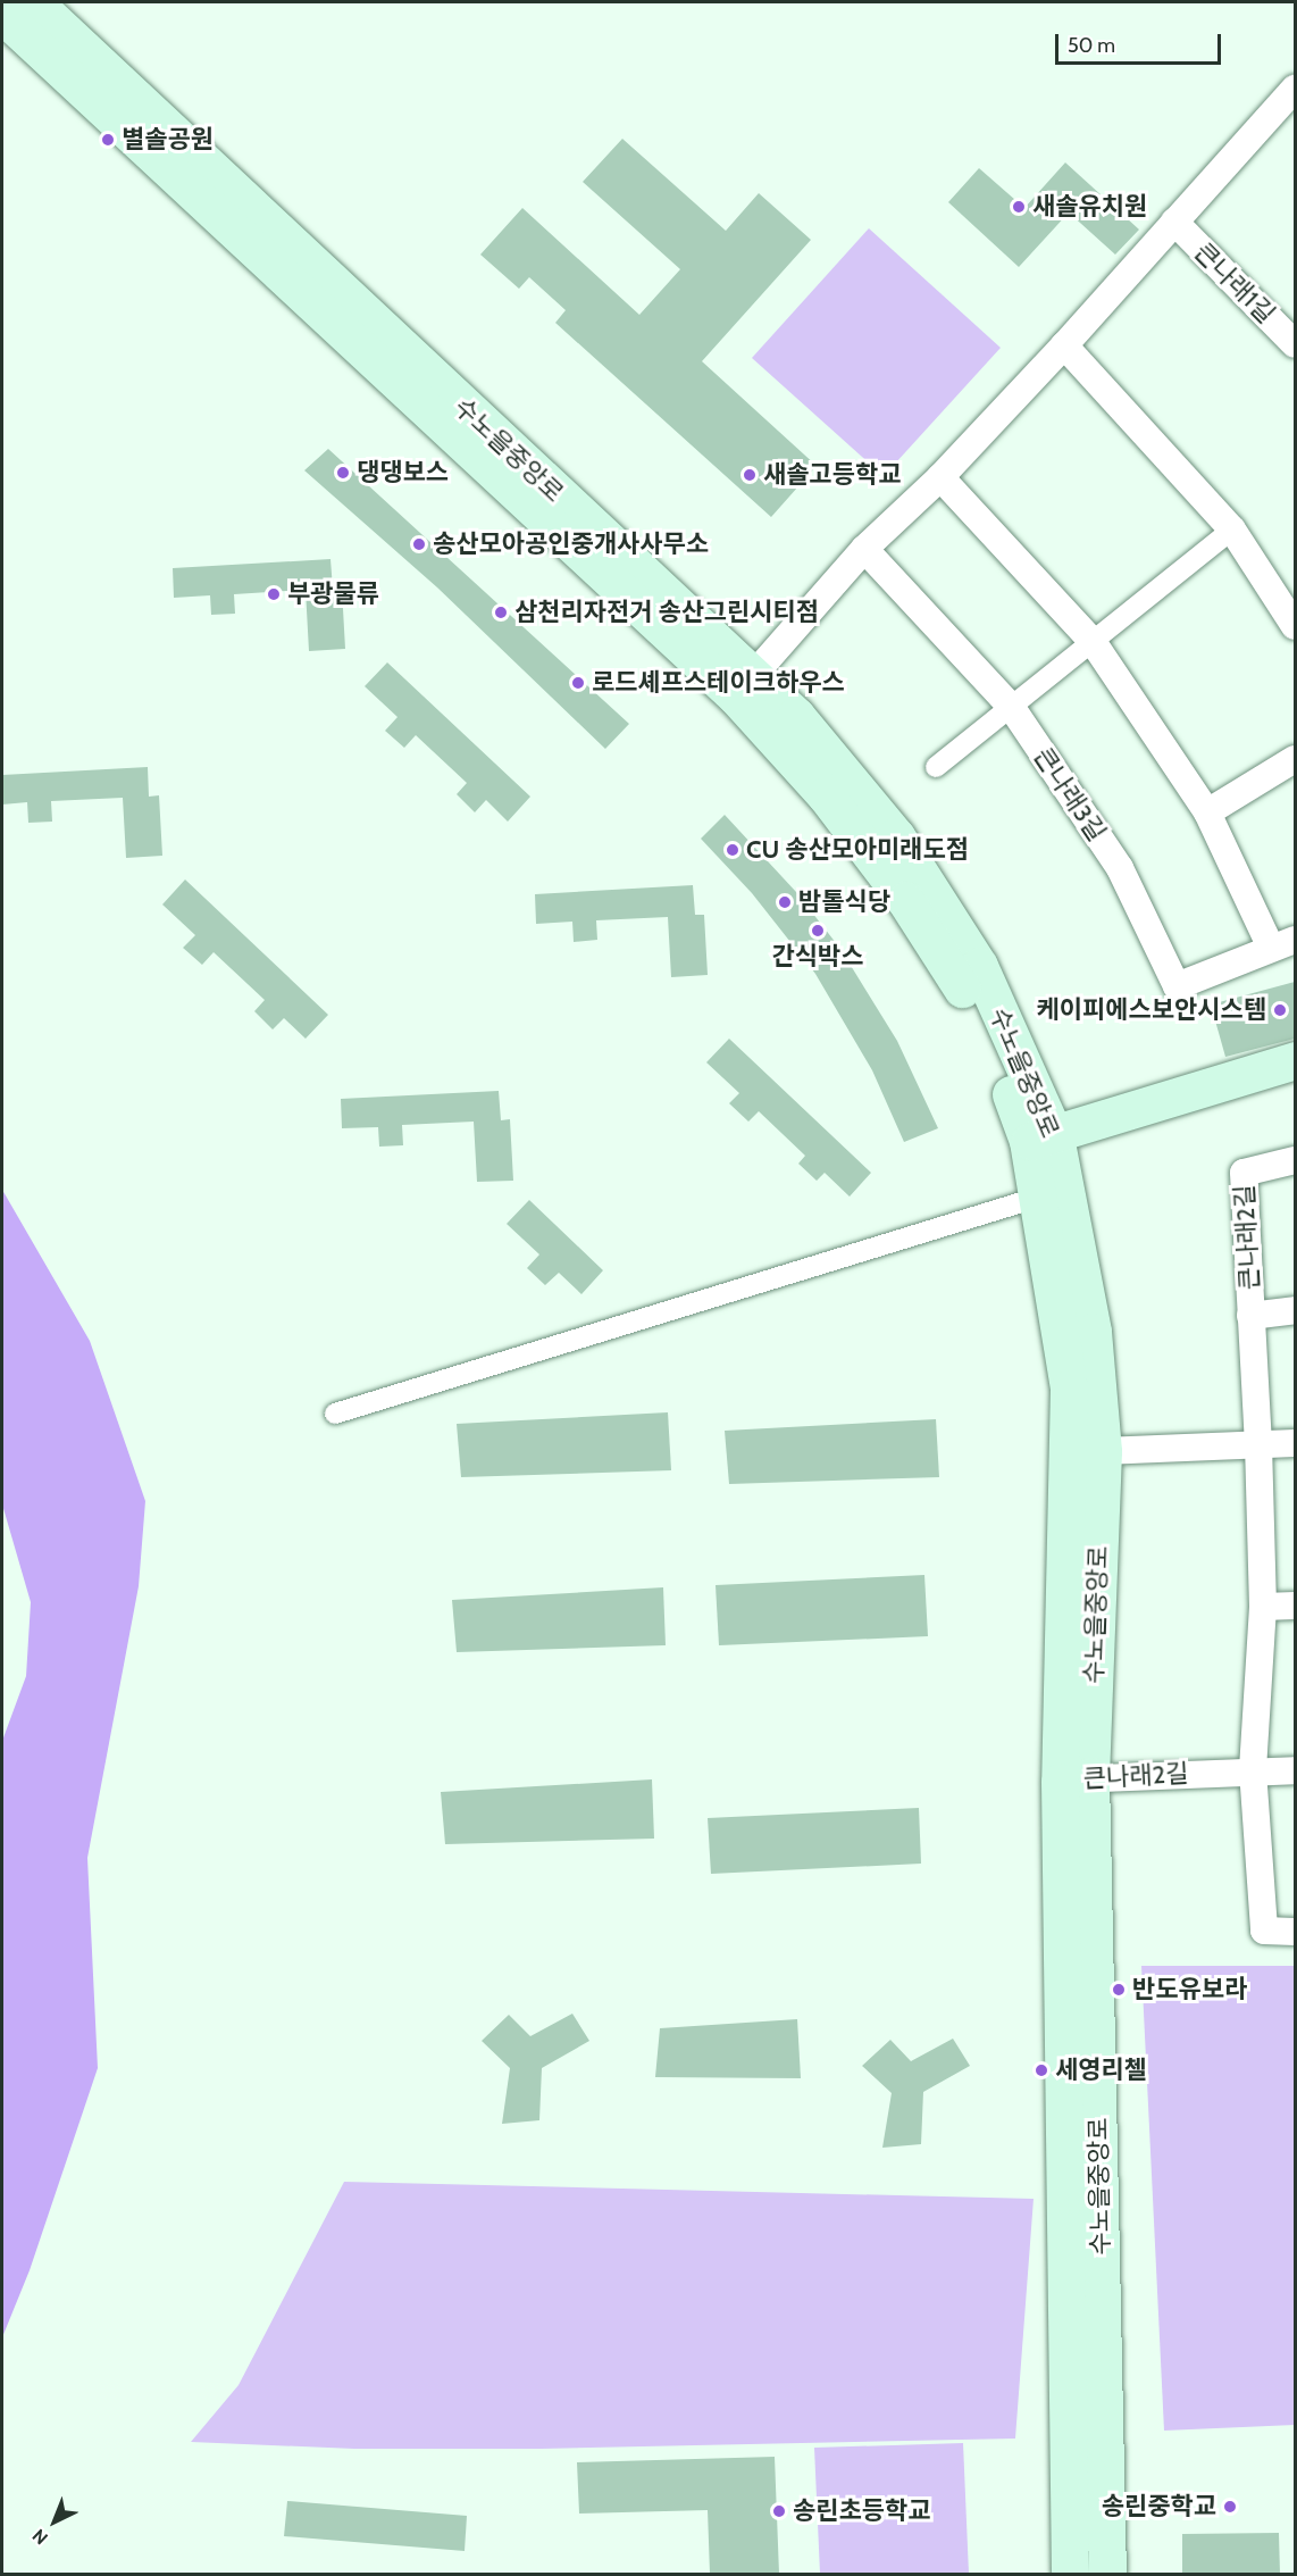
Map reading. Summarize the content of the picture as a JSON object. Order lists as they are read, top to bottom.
{
  "streets": {
    "main road": ["수노을중앙로"],
    "street": ["큰나래1길", "큰나래3길", "큰나래2길"]
  },
  "crossings": [
    ["수노을중앙로", "큰나래2길"]
  ],
  "places": [
    "별솔공원",
    "새솔유치원",
    "댕댕보스",
    "새솔고등학교",
    "송산모아공인중개사사무소",
    "부광물류",
    "삼천리자전거 송산그린시티점",
    "로드셰프스테이크하우스",
    "CU 송산모아미래도점",
    "밤톨식당",
    "간식박스",
    "케이피에스보안시스템",
    "반도유보라",
    "세영리첼",
    "송린중학교",
    "송린초등학교"
  ],
  "scale_bar": "50 m",
  "north": "bottom left"
}
